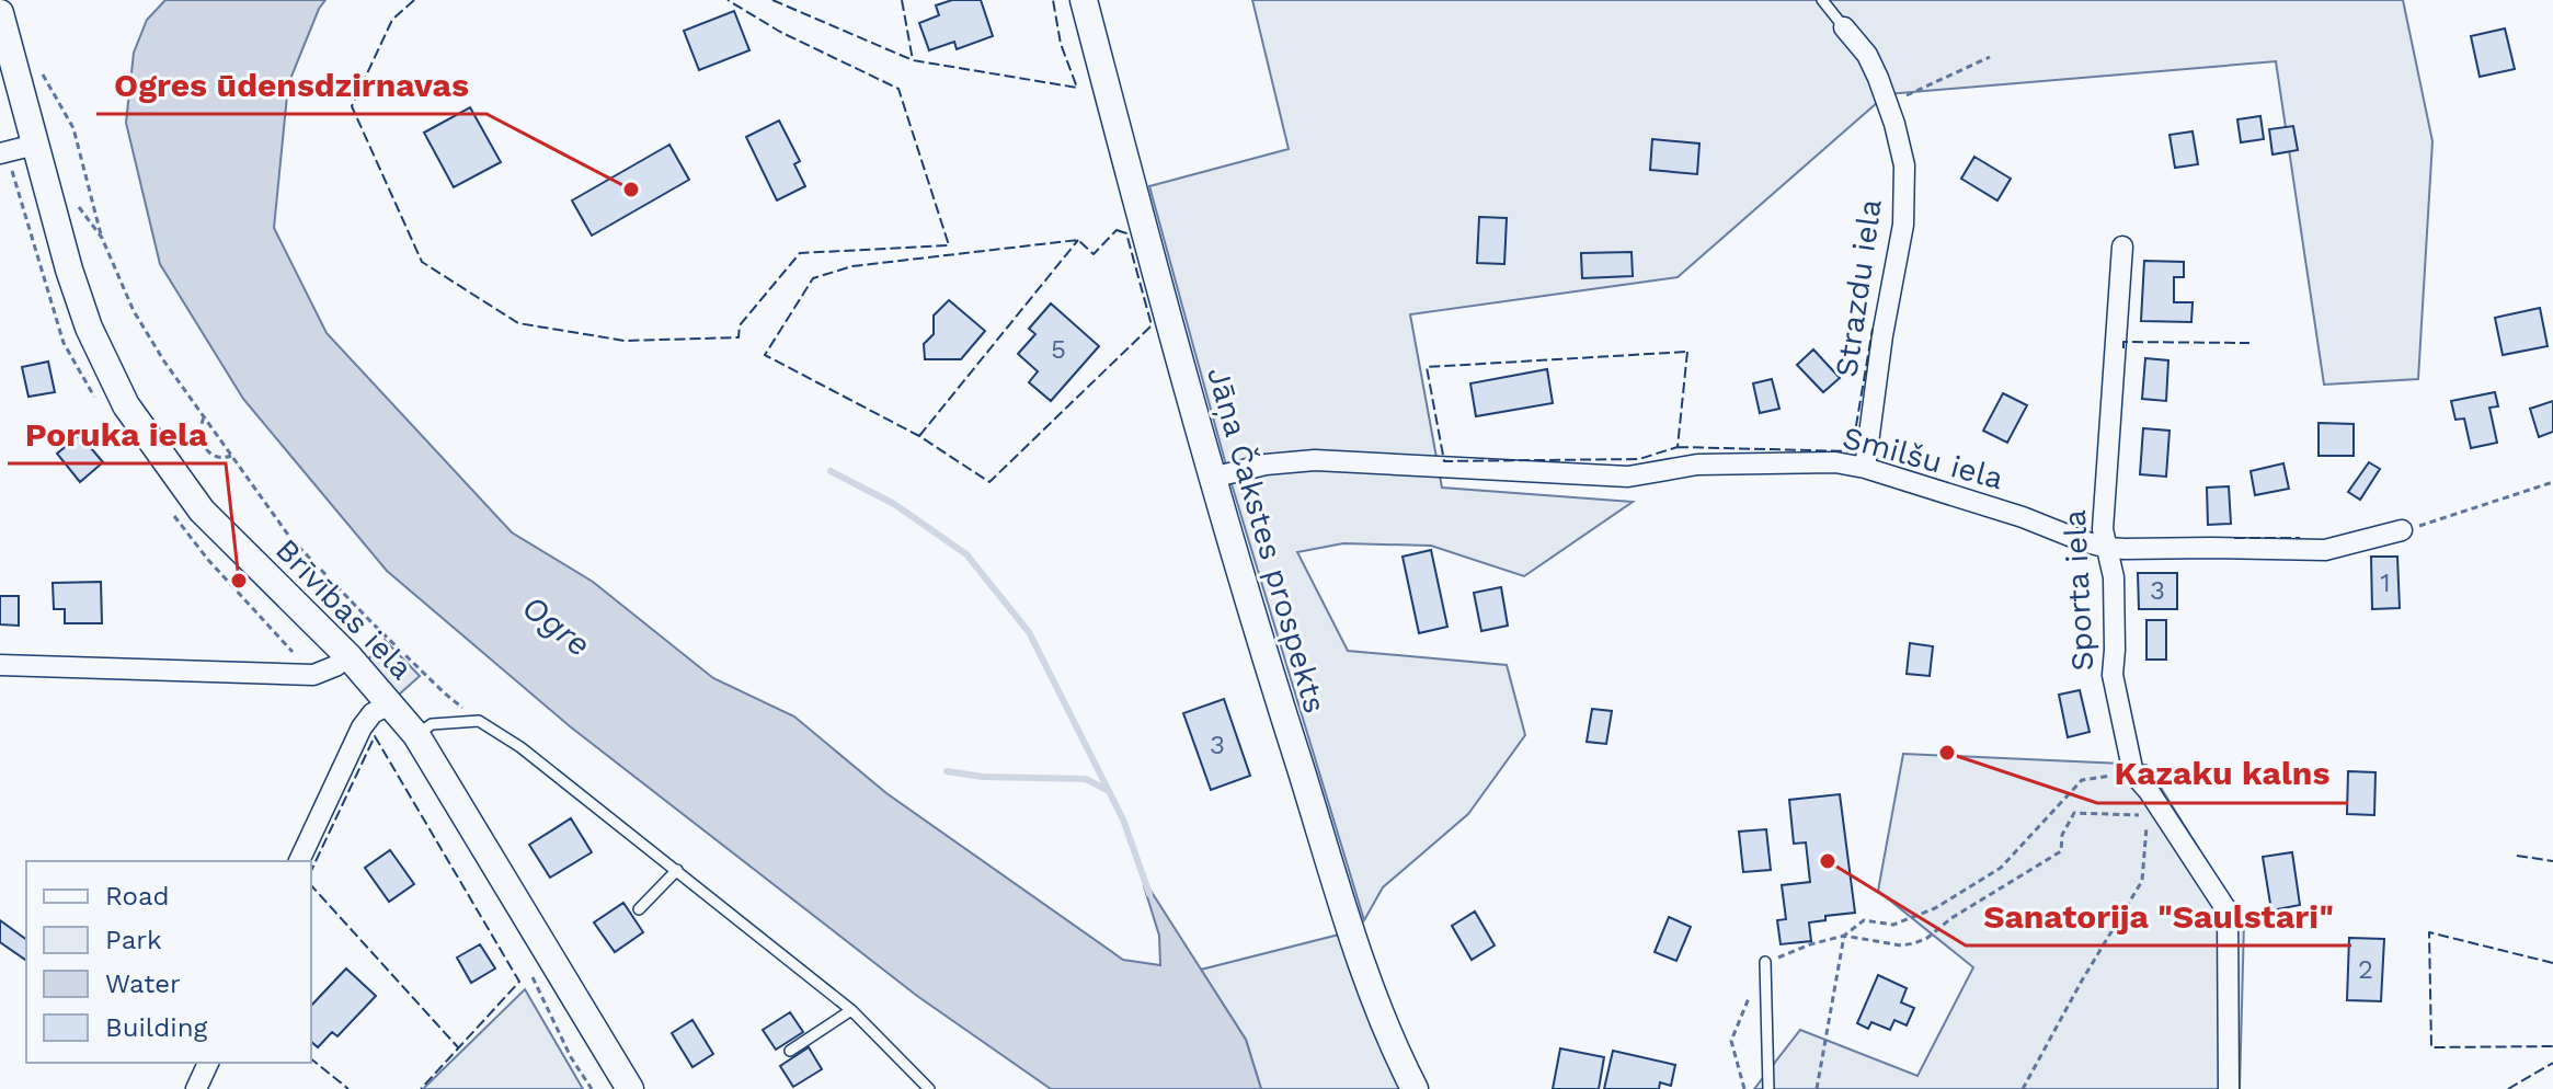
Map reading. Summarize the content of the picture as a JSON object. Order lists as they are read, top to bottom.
{
  "streets": {
    "main road": ["Jāņa Čakstes prospekts", "Brīvības iela"],
    "street": ["Strazdu iela", "Smilšu iela", "Sporta iela"]
  },
  "crossings": [
    ["Strazdu iela", "Smilšu iela"],
    ["Smilšu iela", "Jāņa Čakstes prospekts"],
    ["Smilšu iela", "Sporta iela"]
  ],
  "water": ["Ogre"],
  "places": [
    "Ogres ūdensdzirnavas",
    "Poruka iela",
    "Kazaku kalns",
    "Sanatorija \"Saulstari\""
  ],
  "house_numbers": [
    "5",
    "1",
    "3",
    "3",
    "2"
  ],
  "legend": [
    "Road",
    "Park",
    "Water",
    "Building"
  ]
}
